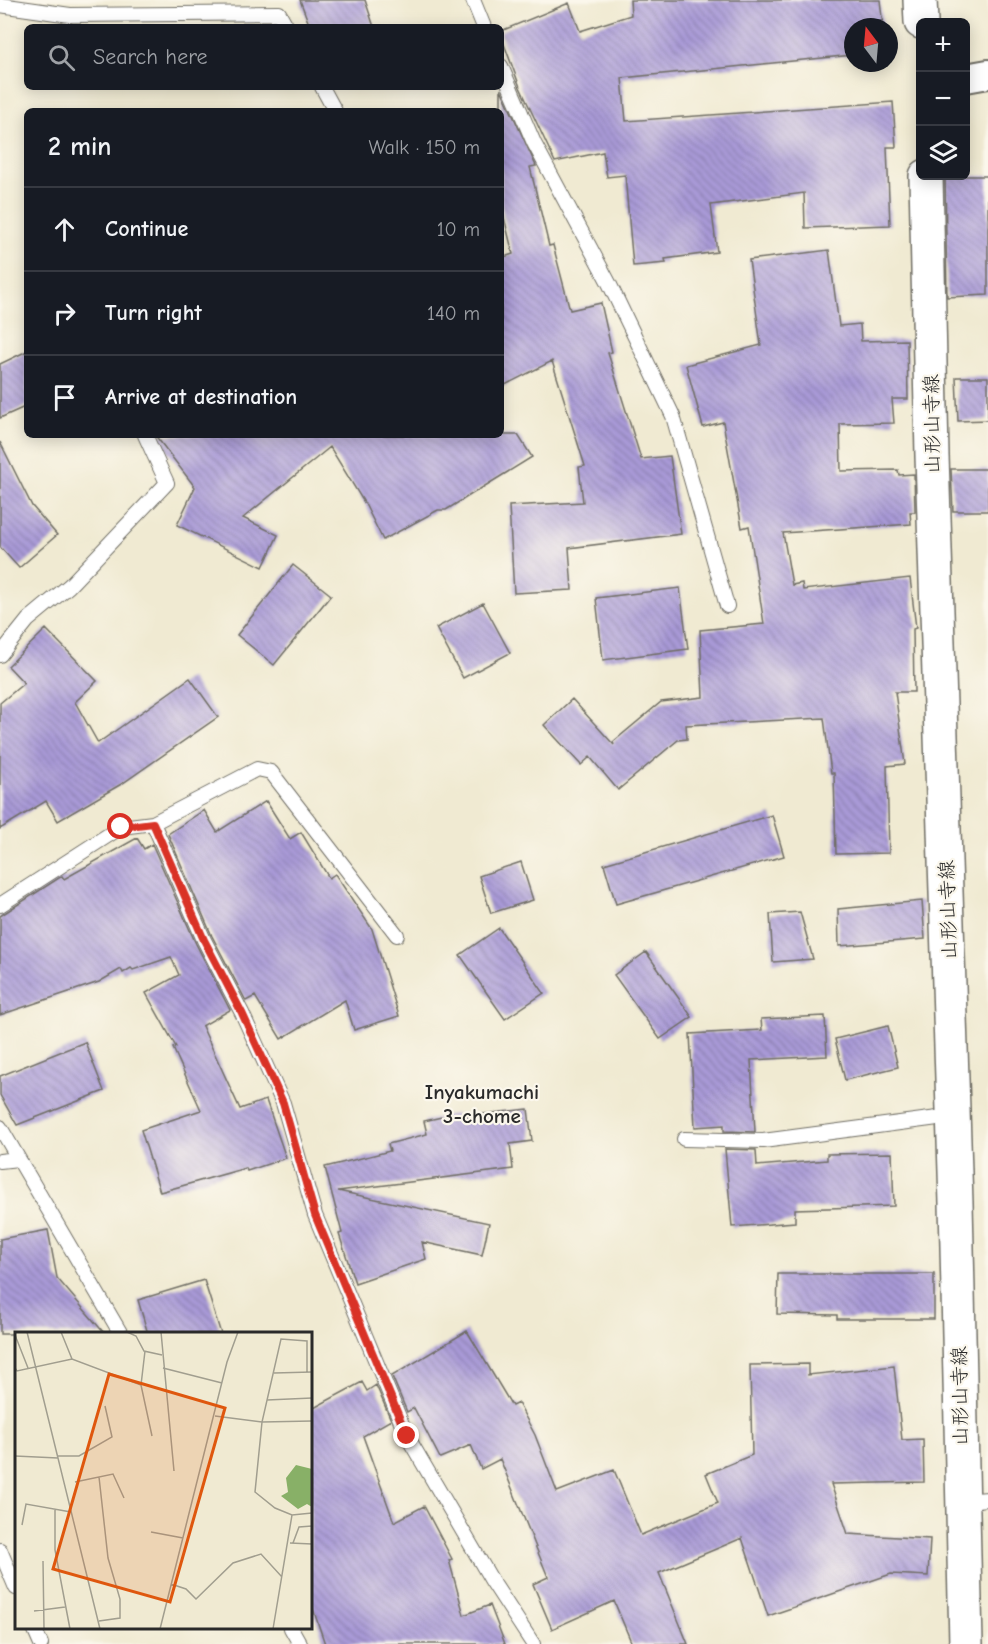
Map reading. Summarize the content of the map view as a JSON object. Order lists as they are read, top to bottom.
{
  "streets": {
    "main road": ["山形山寺線"]
  },
  "districts": ["Inyakumachi 3-chome"],
  "north": "top",
  "page": {
    "map_buttons": ["+", "−"],
    "search": "Search here",
    "heading": ["2 min", "Walk · 150 m"],
    "list": [
      ["Continue", "10 m"],
      ["Turn right", "140 m"],
      "Arrive at destination"
    ]
  }
}
